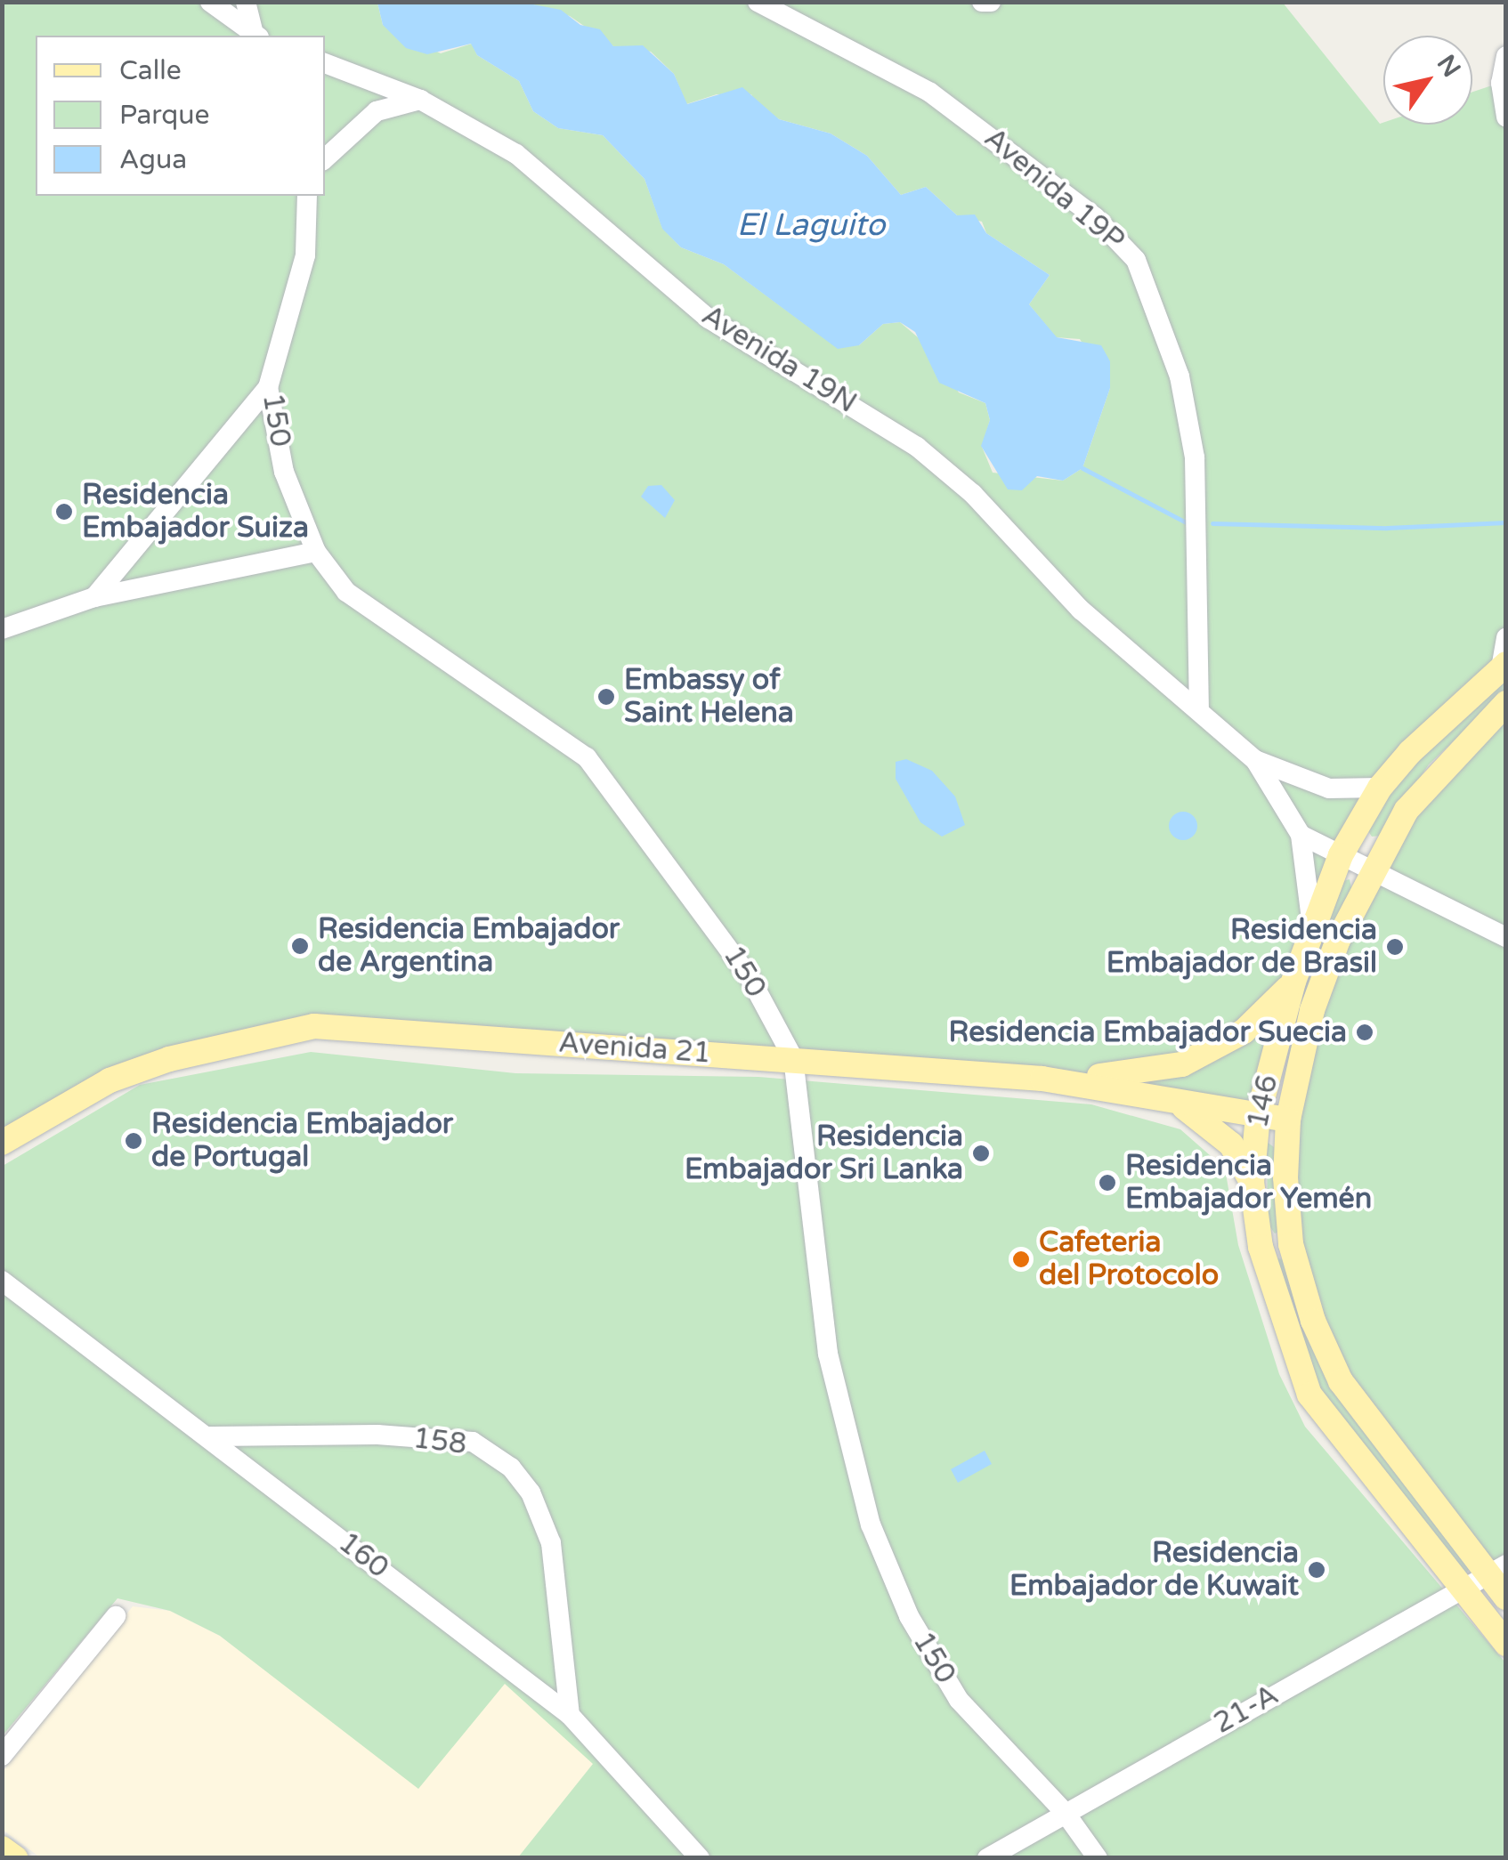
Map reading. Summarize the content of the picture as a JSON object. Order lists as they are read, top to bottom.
{
  "streets": {
    "main road": ["Avenida 21", "146"],
    "street": [
      "Avenida 19P",
      "Avenida 19N",
      "150",
      "158",
      "160",
      "21-A"
    ]
  },
  "crossings": [
    ["Avenida 19P", "Avenida 19N"],
    ["150", "Avenida 21"],
    ["150", "21-A"],
    ["Avenida 21", "146"],
    ["146", "21-A"],
    ["158", "160"]
  ],
  "water": ["El Laguito"],
  "places": [
    "Residencia Embajador Suiza",
    "Embassy of Saint Helena",
    "Residencia Embajador de Argentina",
    "Residencia Embajador de Brasil",
    "Residencia Embajador Suecia",
    "Residencia Embajador de Portugal",
    "Residencia Embajador Sri Lanka",
    "Residencia Embajador Yemén",
    "Cafeteria del Protocolo",
    "Residencia Embajador de Kuwait"
  ],
  "legend": ["Calle", "Parque", "Agua"],
  "north": "top right"
}
